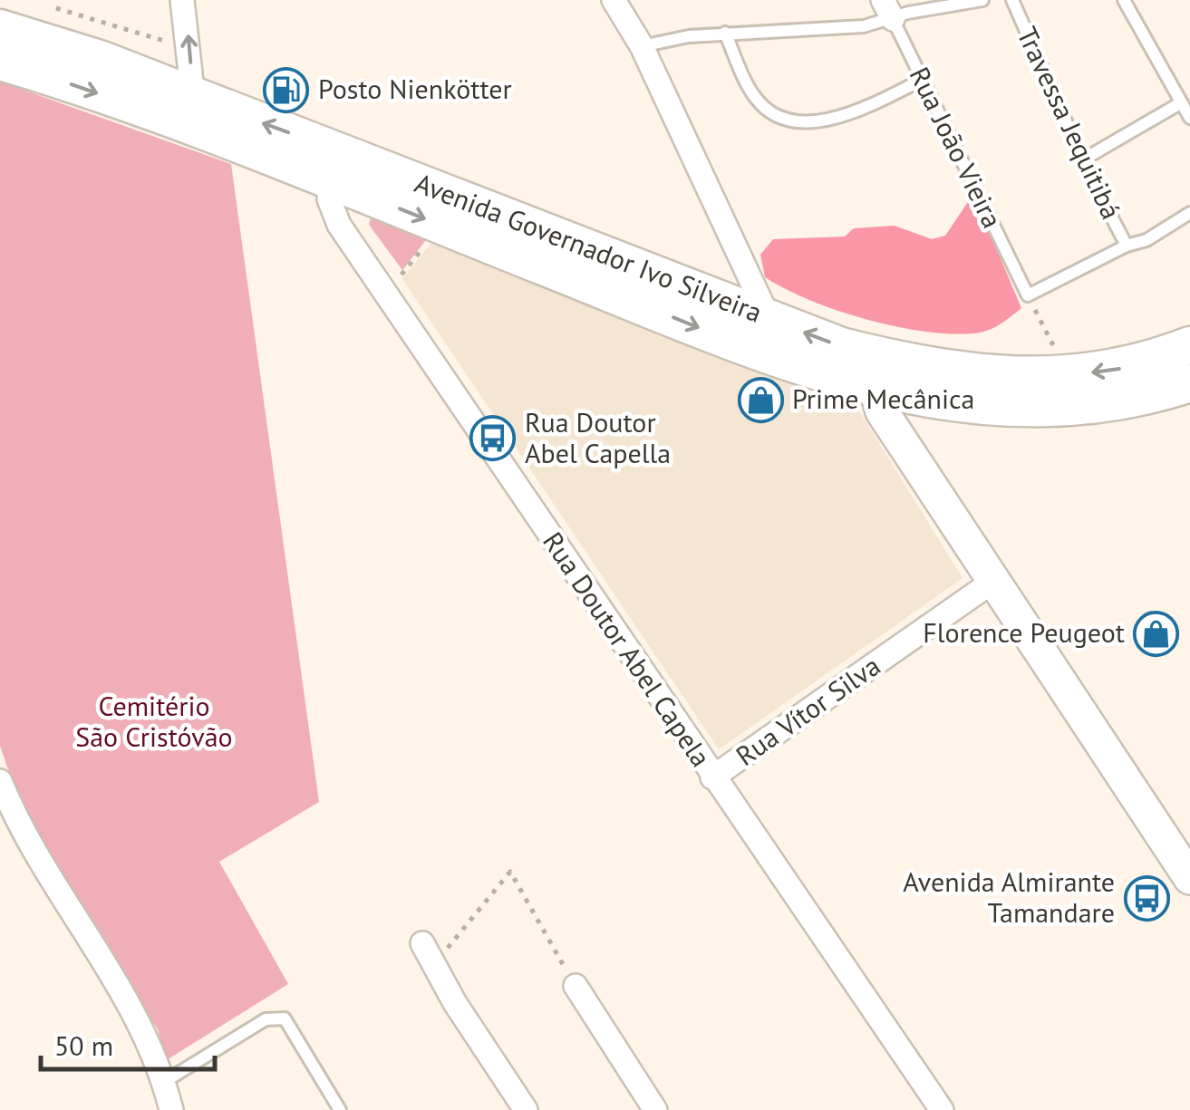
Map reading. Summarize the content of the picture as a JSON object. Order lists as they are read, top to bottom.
{
  "streets": {
    "main road": ["Avenida Governador Ivo Silveira"],
    "street": ["Rua Doutor Abel Capela", "Rua Vítor Silva"],
    "lane": ["Travessa Jequitibá", "Rua João Vieira"]
  },
  "crossings": [
    ["Avenida Governador Ivo Silveira", "Rua Doutor Abel Capela"],
    ["Rua Doutor Abel Capela", "Rua Vítor Silva"]
  ],
  "parks": ["Cemitério São Cristóvão"],
  "places": {
    "fuel station": ["Posto Nienkötter"],
    "shop": ["Prime Mecânica", "Florence Peugeot"],
    "bus stop": ["Rua Doutor Abel Capella", "Avenida Almirante Tamandare"]
  },
  "scale_bar": "50 m"
}
